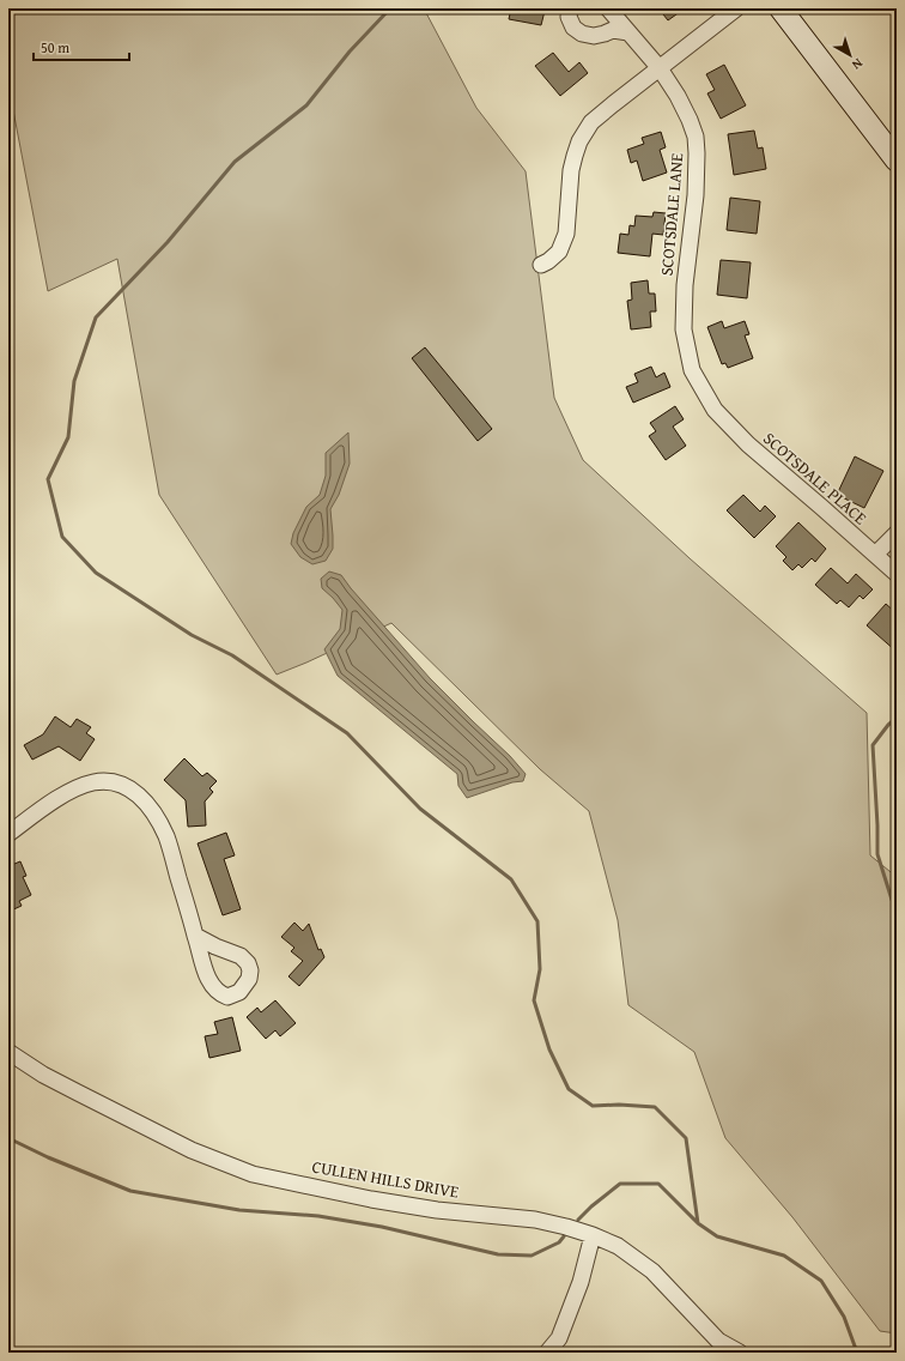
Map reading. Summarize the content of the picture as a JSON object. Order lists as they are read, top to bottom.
{
  "streets": {
    "street": ["SCOTSDALE LANE", "SCOTSDALE PLACE", "CULLEN HILLS DRIVE"]
  },
  "crossings": [
    ["SCOTSDALE LANE", "SCOTSDALE PLACE"]
  ],
  "scale_bar": "50 m",
  "north": "bottom right"
}
